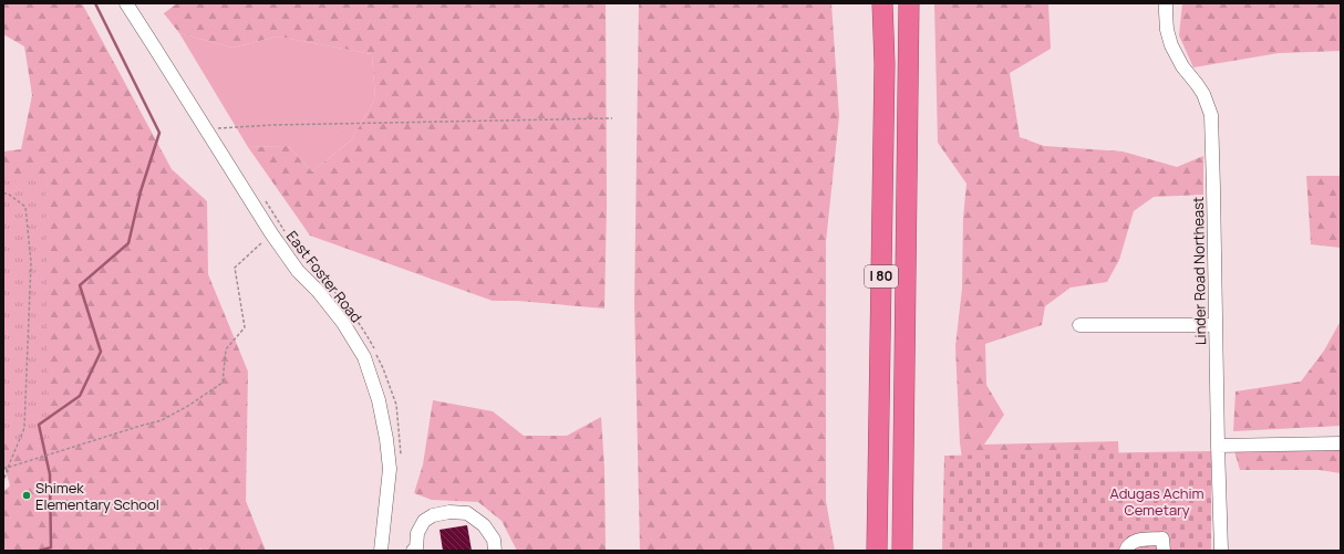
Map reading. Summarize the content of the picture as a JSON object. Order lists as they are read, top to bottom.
{
  "streets": {
    "highway": ["I 80"],
    "street": ["Linder Road Northeast", "East Foster Road"]
  },
  "parks": ["Adugas Achim Cemetary"],
  "places": ["Shimek Elementary School"]
}
